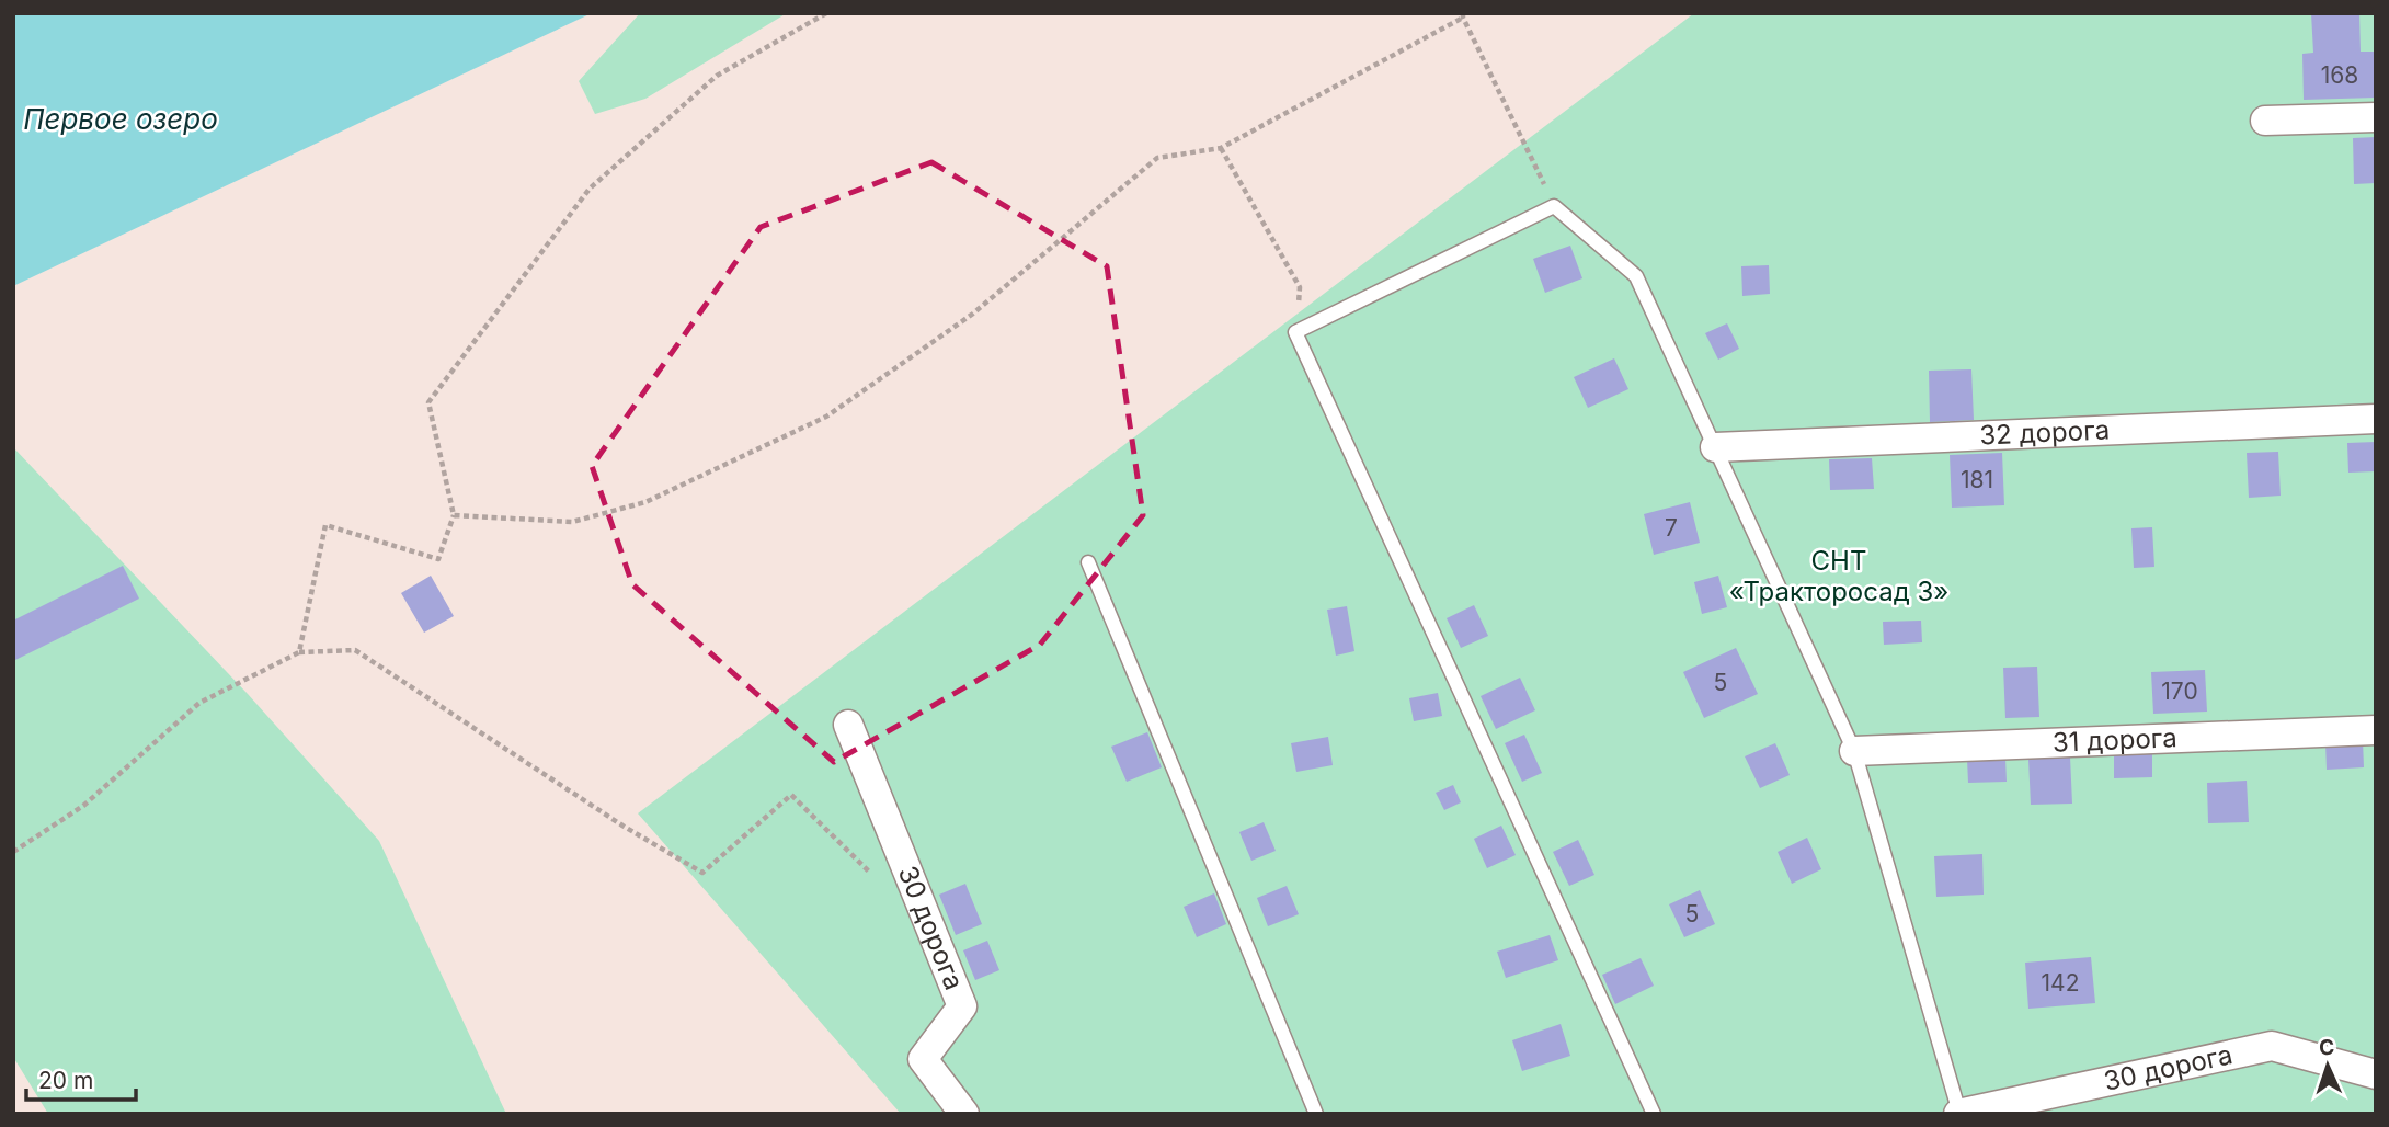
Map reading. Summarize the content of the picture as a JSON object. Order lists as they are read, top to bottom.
{
  "streets": {
    "street": ["32 дорога", "31 дорога", "30 дорога"]
  },
  "water": ["Первое озеро"],
  "parks": ["СНТ «Тракторосад 3»"],
  "house_numbers": [
    "168",
    "181",
    "7",
    "5",
    "170",
    "5",
    "142"
  ],
  "scale_bar": "20 m",
  "north": "top"
}
